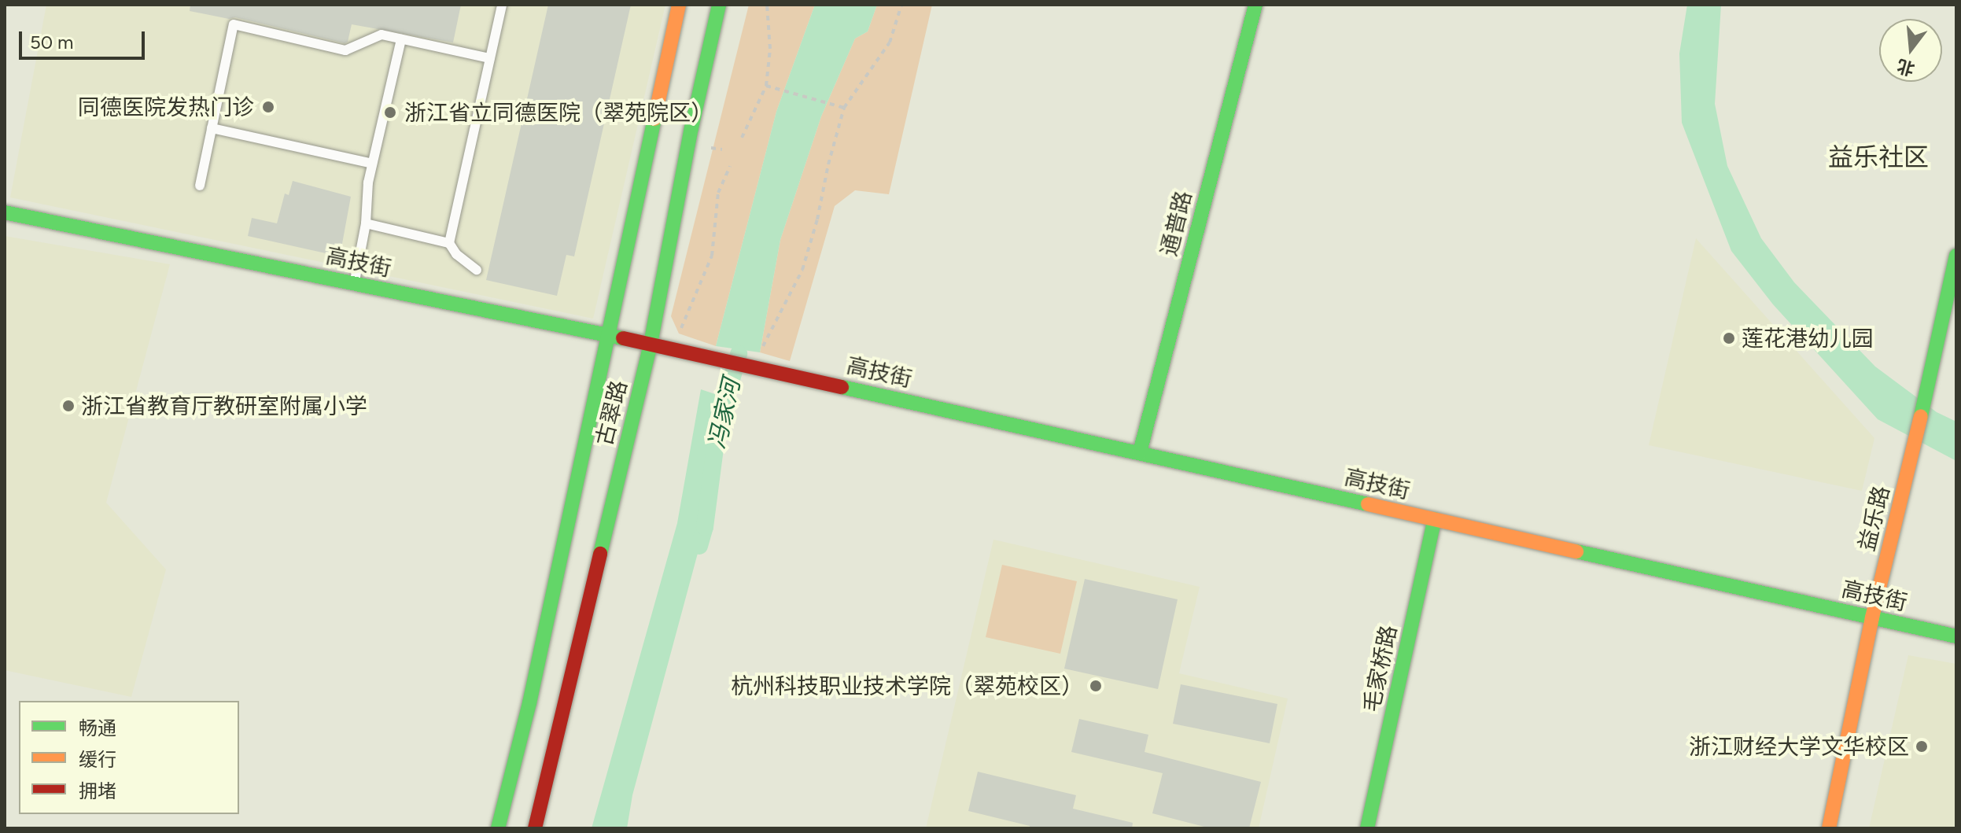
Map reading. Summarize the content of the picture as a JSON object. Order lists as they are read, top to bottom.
{
  "streets": {
    "street": [
      "通普路",
      "高技街",
      "古翠路",
      "益乐路",
      "毛家桥路"
    ]
  },
  "crossings": [
    ["通普路", "高技街"],
    ["高技街", "古翠路"],
    ["高技街", "益乐路"],
    ["高技街", "毛家桥路"]
  ],
  "districts": ["益乐社区"],
  "water": ["冯家河"],
  "places": [
    "同德医院发热门诊",
    "浙江省立同德医院（翠苑院区）",
    "莲花港幼儿园",
    "浙江省教育厅教研室附属小学",
    "杭州科技职业技术学院（翠苑校区）",
    "浙江财经大学文华校区"
  ],
  "legend": ["畅通", "缓行", "拥堵"],
  "scale_bar": "50 m",
  "north": "bottom"
}
